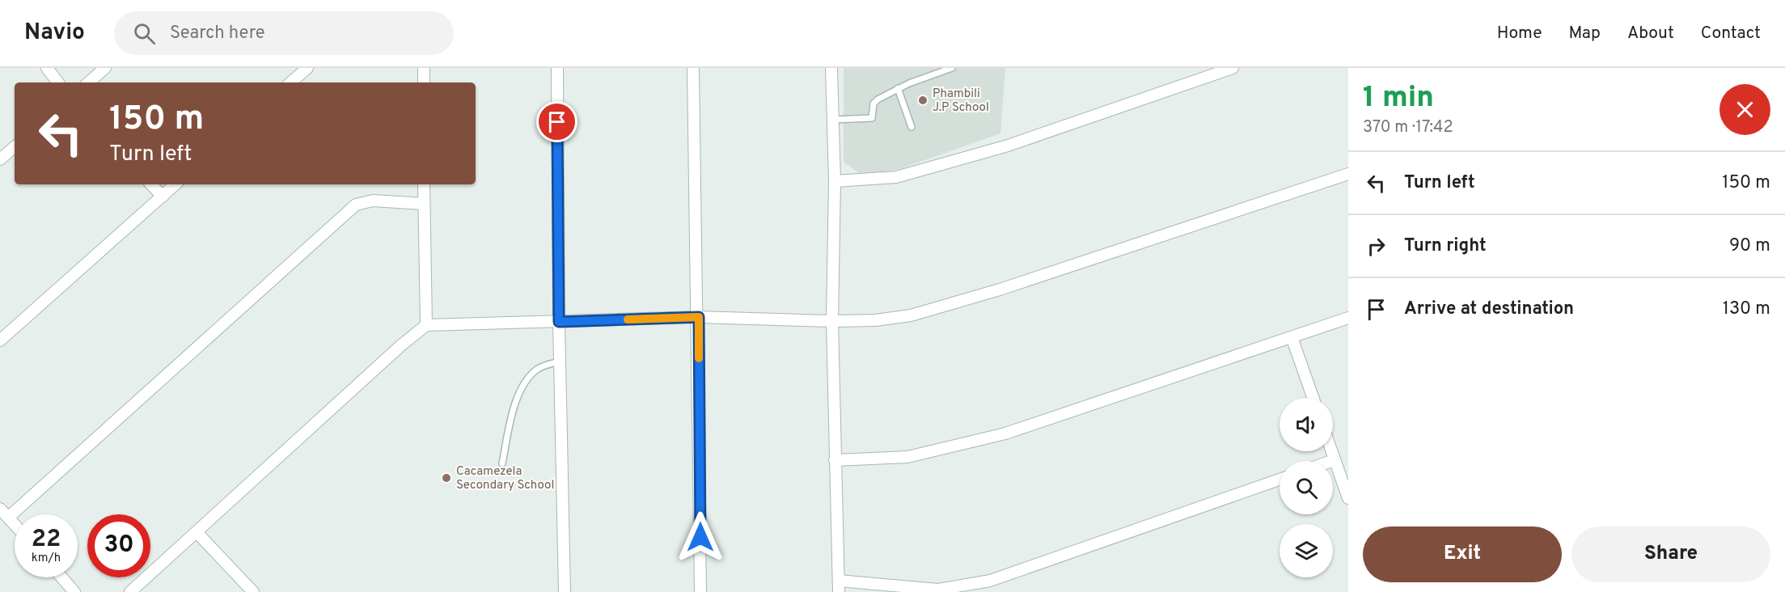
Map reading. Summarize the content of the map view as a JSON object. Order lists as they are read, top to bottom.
{
  "places": ["Phambili J.P School", "Cacamezela Secondary School"],
  "page": {
    "header": "Navio",
    "search": "Search here",
    "nav": [
      "Home",
      "Map",
      "About",
      "Contact"
    ],
    "heading": ["1 min", "370 m · 17:42"],
    "turn": ["150 m", "Turn left"],
    "list": [
      {
        "name": "Turn left",
        "value": "150 m"
      },
      {
        "name": "Turn right",
        "value": "90 m"
      },
      {
        "name": "Arrive at destination",
        "value": "130 m"
      }
    ],
    "speed": "22 km/h",
    "limit": "30",
    "buttons": ["Exit", "Share"]
  }
}
